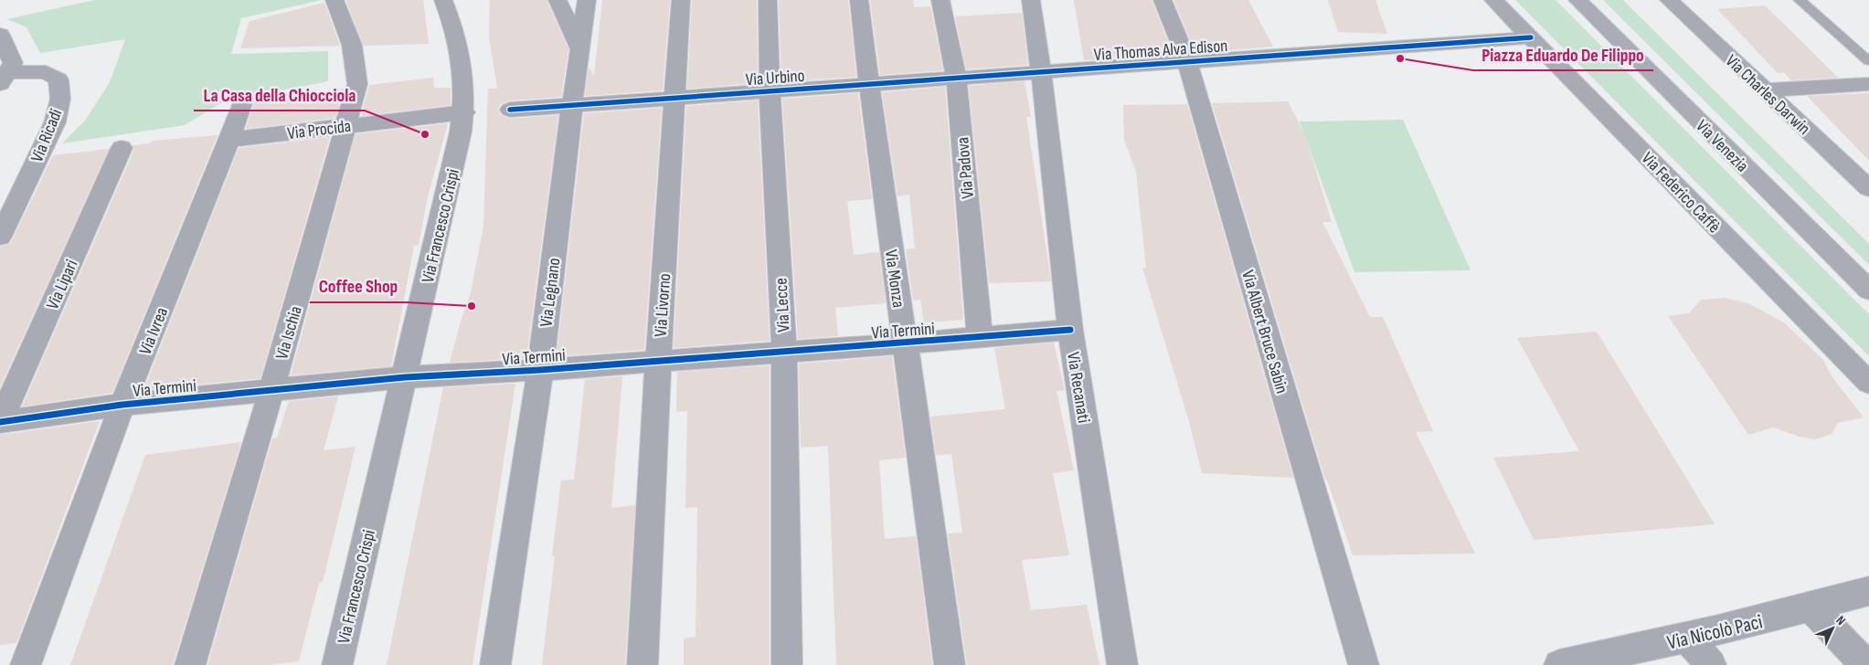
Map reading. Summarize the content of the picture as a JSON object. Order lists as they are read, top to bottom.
{
  "streets": {
    "main road": ["Via Venezia"],
    "street": [
      "Via Thomas Alva Edison",
      "Via Urbino",
      "Via Charles Darwin",
      "Via Procida",
      "Via Ricadi",
      "Via Padova",
      "Via Federico Caffè",
      "Via Francesco Crispi",
      "Via Monza",
      "Via Lipari",
      "Via Legnano",
      "Via Livorno",
      "Via Lecce",
      "Via Termini",
      "Via Ivrea",
      "Via Albert Bruce Sabin",
      "Via Ischia",
      "Via Recanati",
      "Via Nicolò Paci"
    ]
  },
  "crossings": [
    ["Via Thomas Alva Edison", "Via Urbino"],
    ["Via Thomas Alva Edison", "Via Federico Caffè"],
    ["Via Thomas Alva Edison", "Via Albert Bruce Sabin"],
    ["Via Thomas Alva Edison", "Via Recanati"],
    ["Via Urbino", "Via Padova"],
    ["Via Urbino", "Via Monza"],
    ["Via Urbino", "Via Legnano"],
    ["Via Urbino", "Via Livorno"],
    ["Via Urbino", "Via Lecce"],
    ["Via Urbino", "Via Recanati"],
    ["Via Procida", "Via Francesco Crispi"],
    ["Via Procida", "Via Ivrea"],
    ["Via Procida", "Via Ischia"],
    ["Via Padova", "Via Termini"],
    ["Via Francesco Crispi", "Via Termini"],
    ["Via Monza", "Via Termini"],
    ["Via Lipari", "Via Termini"],
    ["Via Legnano", "Via Termini"],
    ["Via Livorno", "Via Termini"],
    ["Via Lecce", "Via Termini"],
    ["Via Termini", "Via Ivrea"],
    ["Via Termini", "Via Ischia"],
    ["Via Termini", "Via Recanati"]
  ],
  "places": ["Piazza Eduardo De Filippo", "La Casa della Chiocciola", "Coffee Shop"],
  "north": "top right"
}
